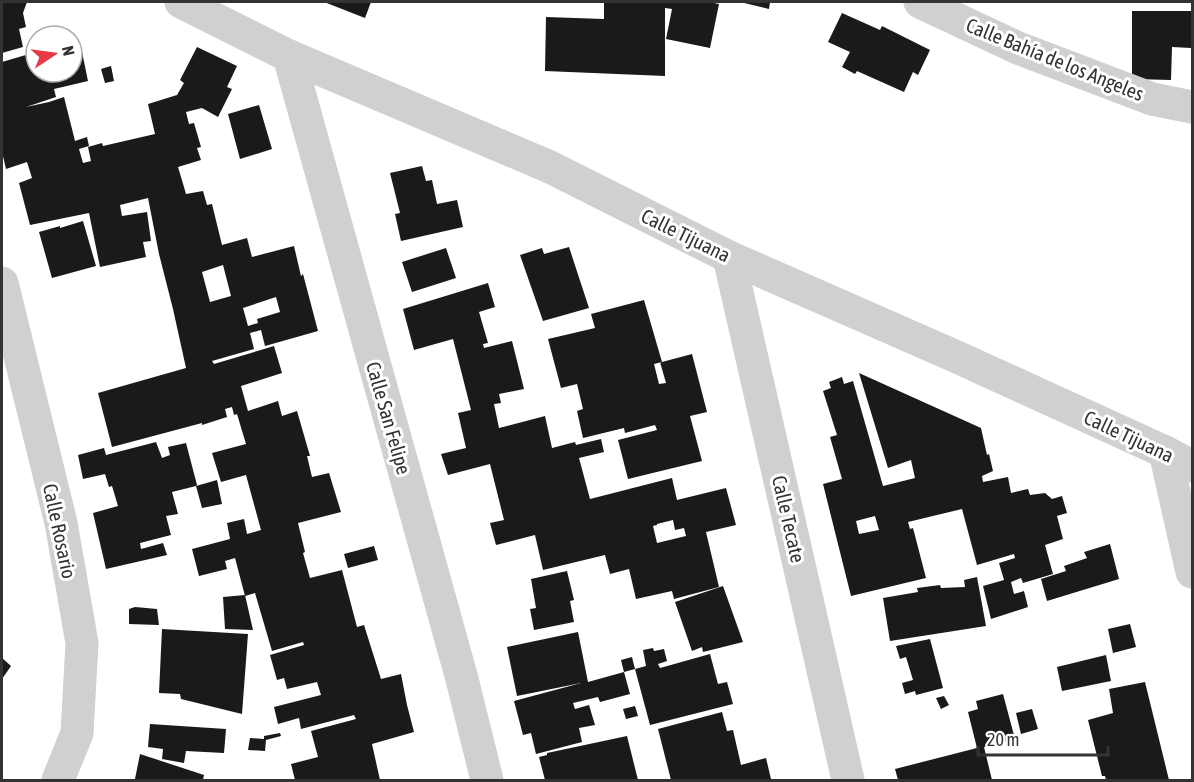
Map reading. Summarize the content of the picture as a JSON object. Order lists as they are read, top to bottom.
{
  "streets": {
    "street": [
      "Calle Bahía de los Angeles",
      "Calle Tijuana",
      "Calle San Felipe",
      "Calle Tecate",
      "Calle Rosario"
    ]
  },
  "crossings": [
    ["Calle Tijuana", "Calle San Felipe"],
    ["Calle Tijuana", "Calle Tecate"]
  ],
  "scale_bar": "20 m",
  "north": "right"
}
